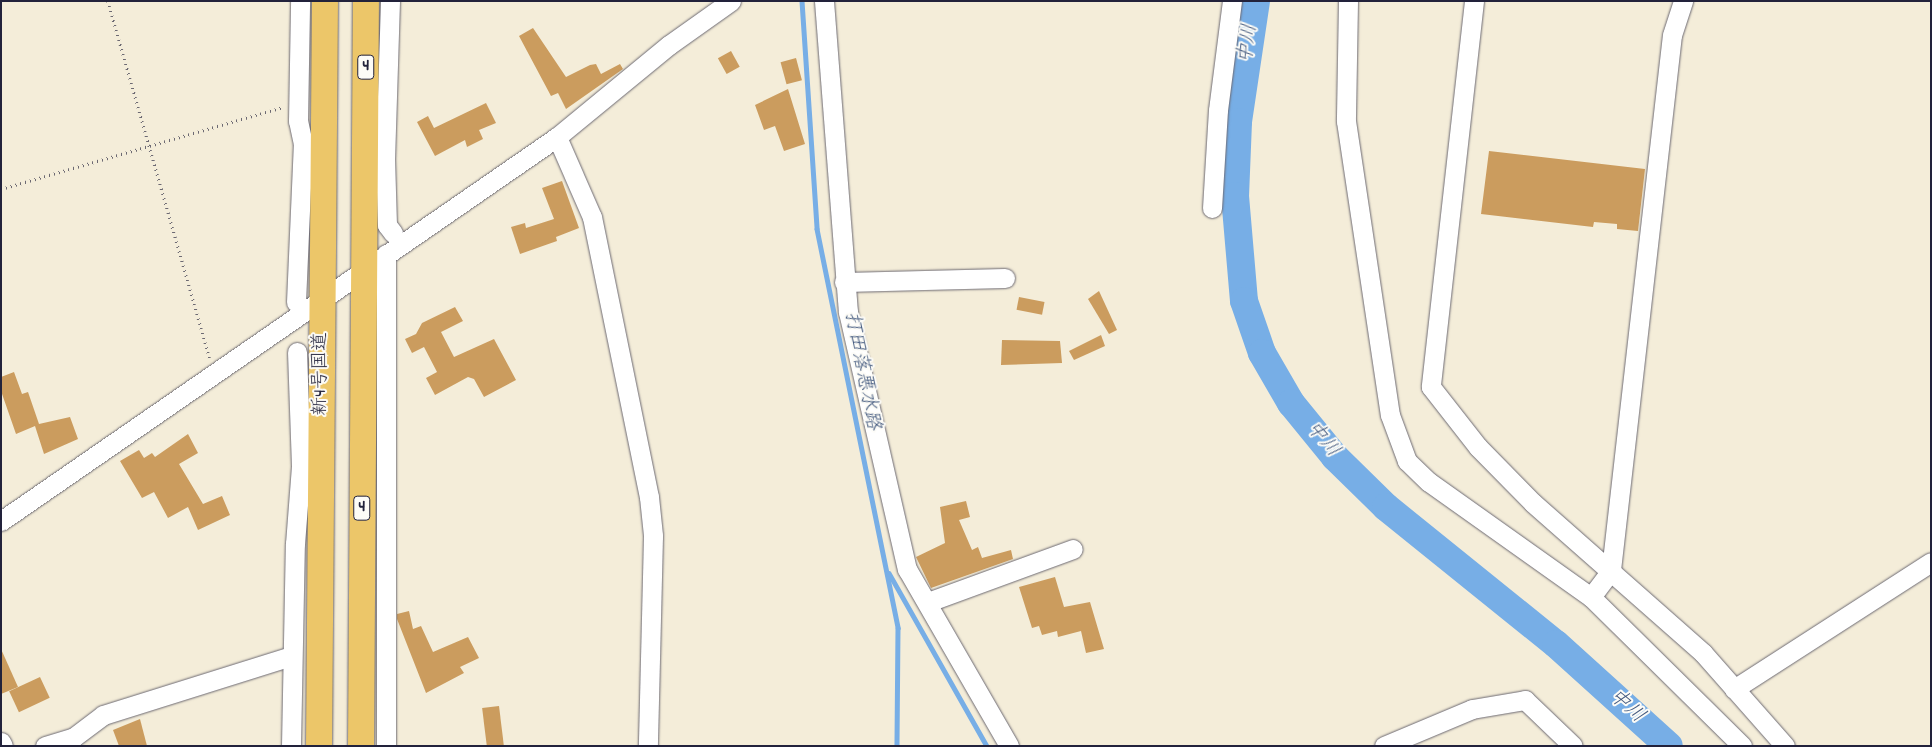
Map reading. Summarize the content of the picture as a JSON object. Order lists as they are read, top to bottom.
{
  "streets": {
    "highway": ["4", "新4号国道"]
  },
  "water": ["中川", "打田落悪水路"]
}
